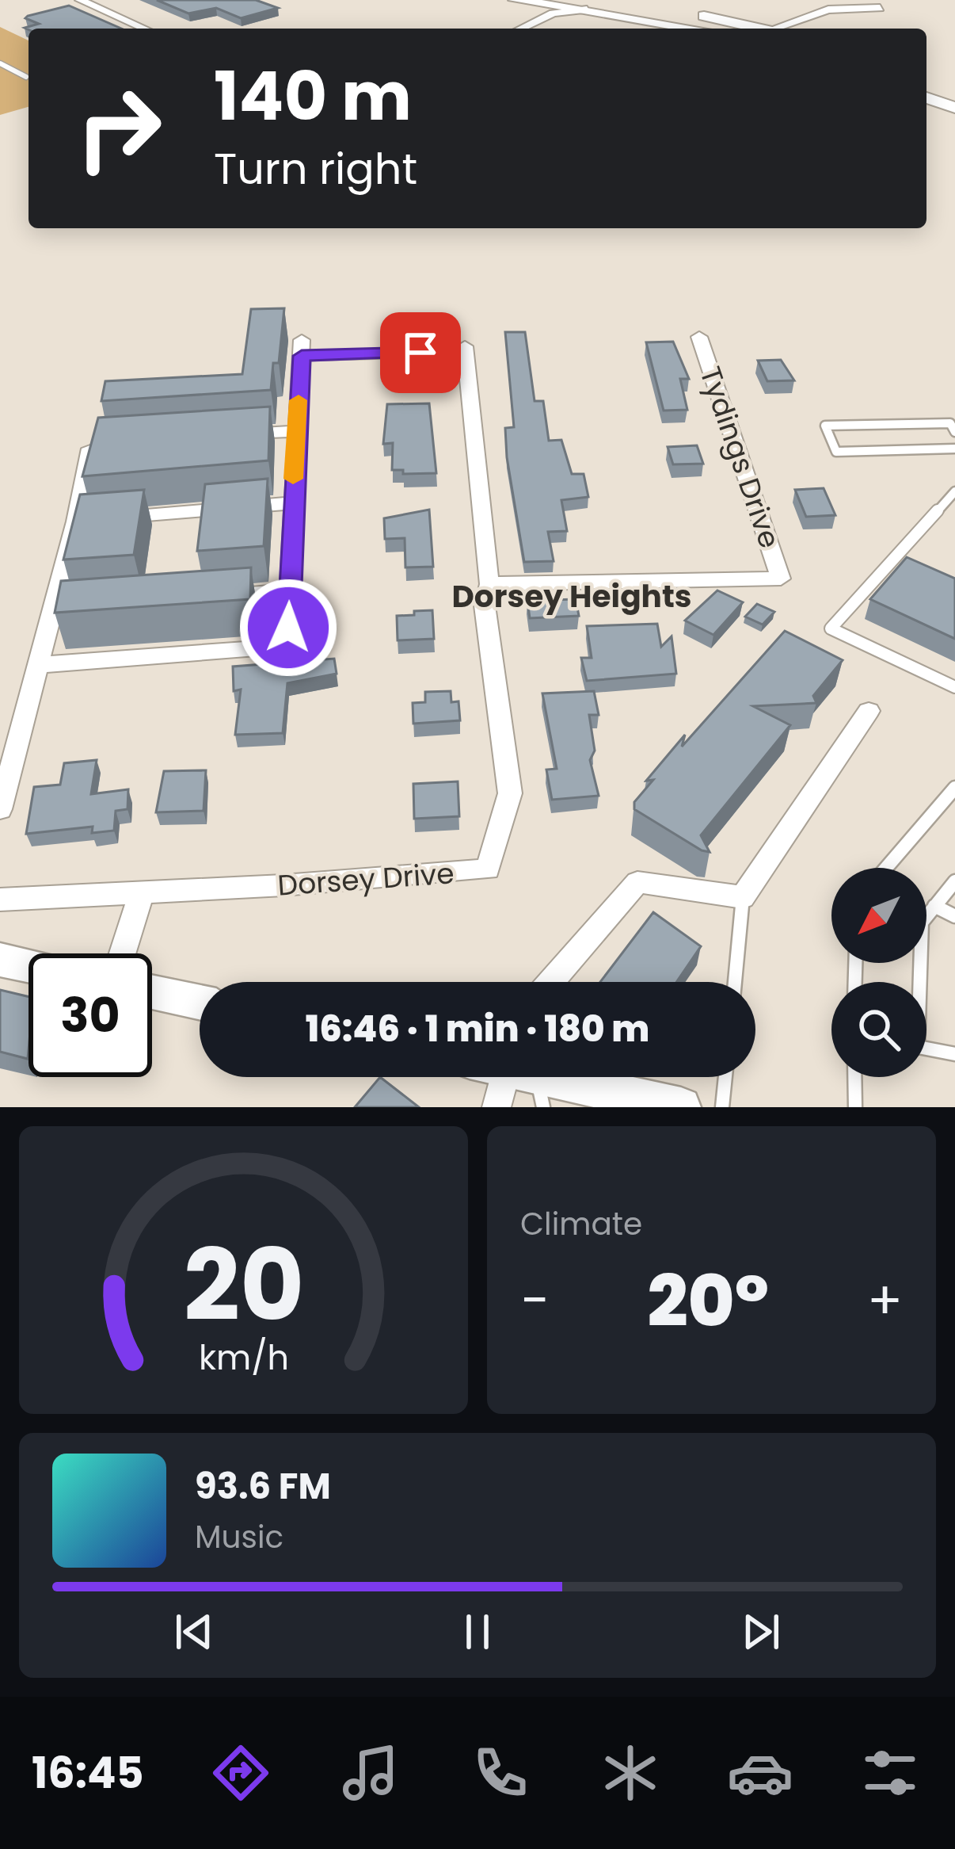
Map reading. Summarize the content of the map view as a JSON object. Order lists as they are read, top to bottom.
{
  "streets": {
    "street": ["Tydings Drive", "Dorsey Drive"]
  },
  "crossings": [
    ["Tydings Drive", "Dorsey Drive"]
  ],
  "districts": ["Dorsey Heights"],
  "north": "bottom left",
  "page": {
    "turn": ["140 m", "Turn right"],
    "limit": "30",
    "trip": "16:46 · 1 min · 180 m",
    "tile": "Climate",
    "heat": ["−", "20°", "+"],
    "song": ["93.6 FM", "Music"],
    "tabs": "16:45",
    "gauge": ["20", "km/h"]
  }
}
